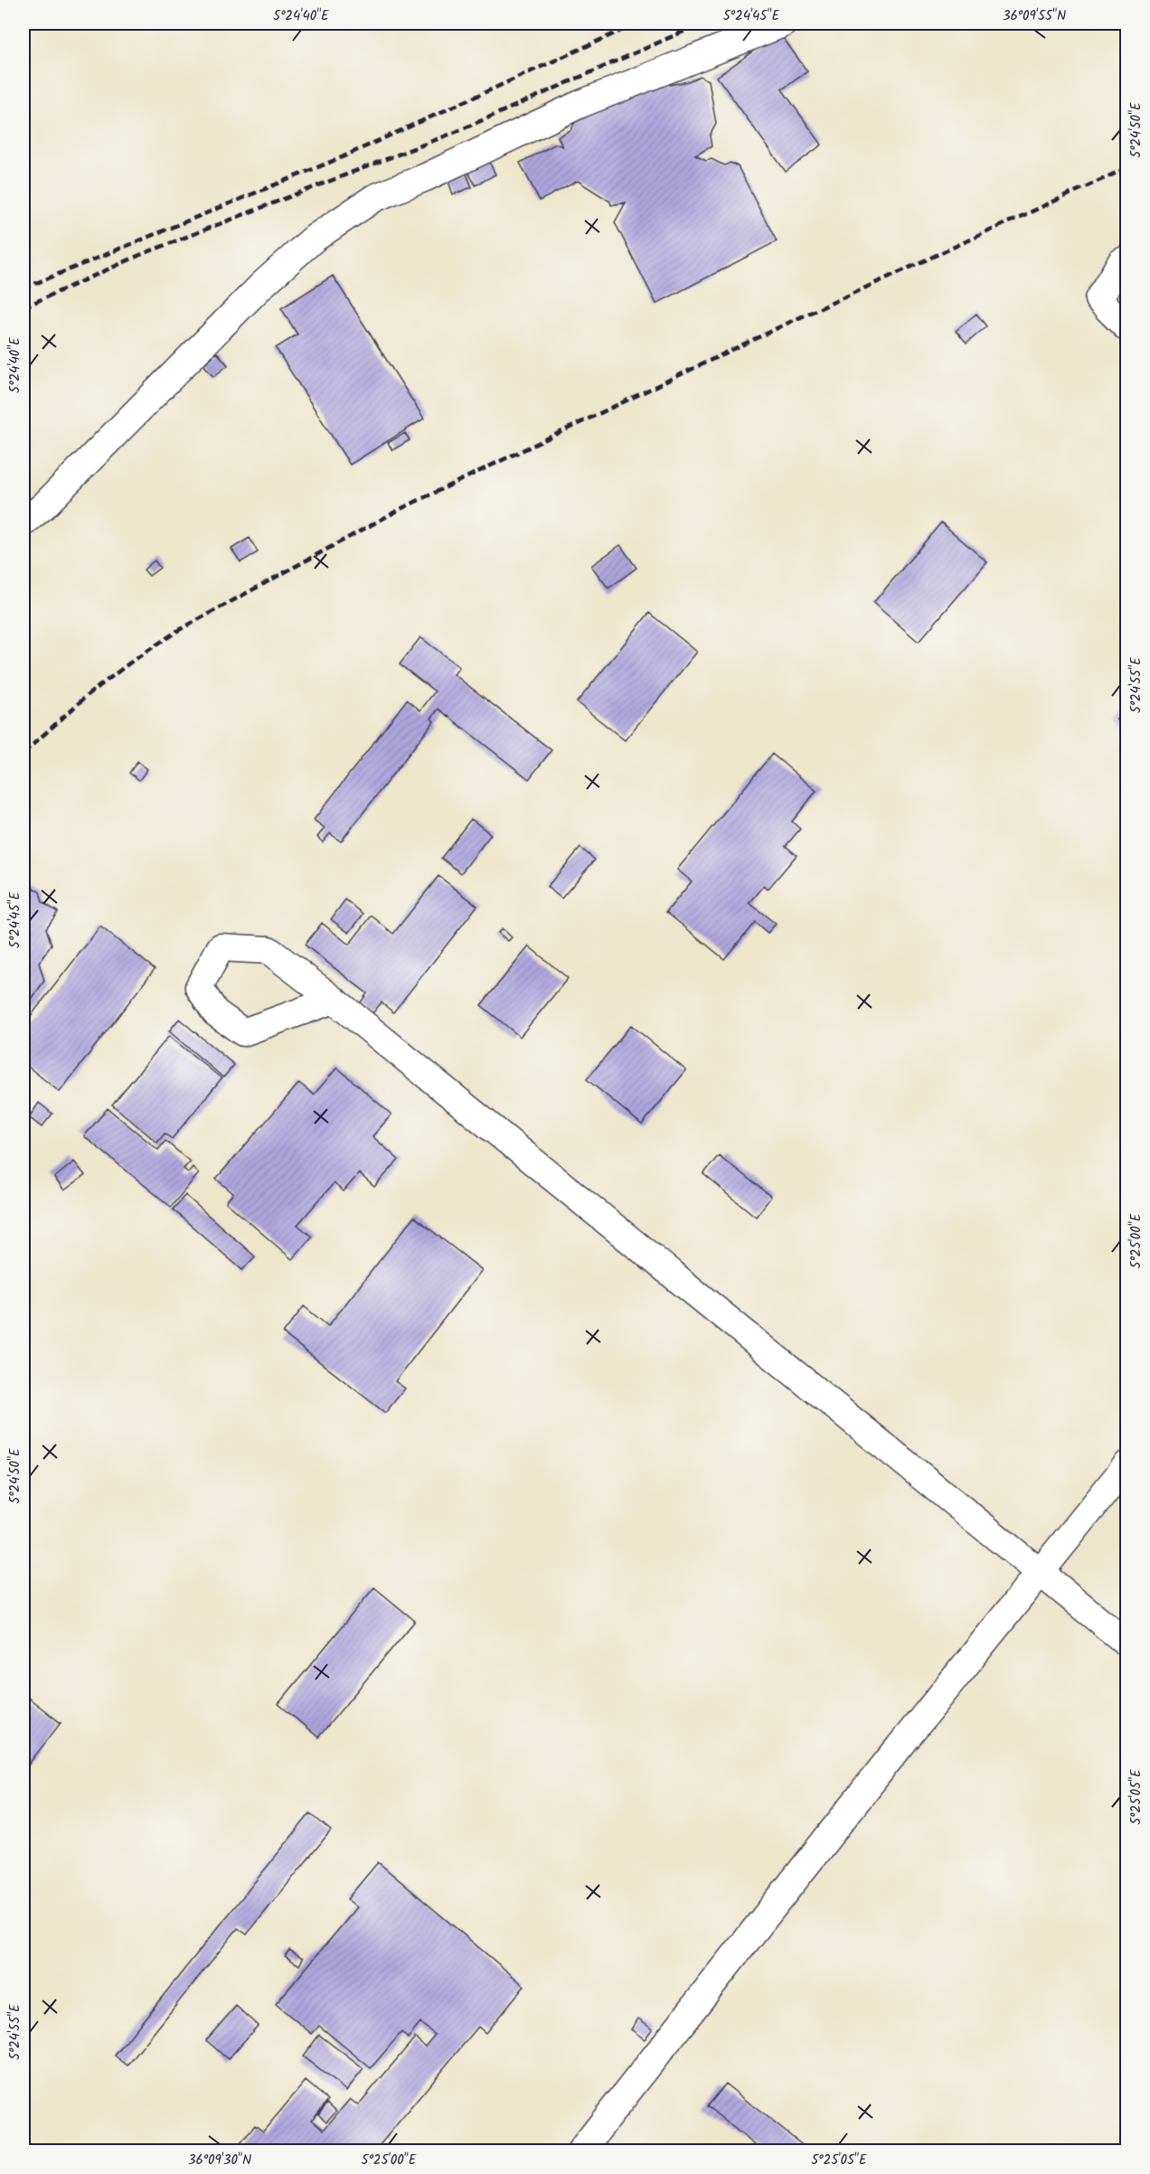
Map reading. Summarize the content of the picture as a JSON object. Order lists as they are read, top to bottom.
{
  "coordinates": [
    "5°24'40\"E",
    "5°24'45\"E",
    "36°09'55\"N",
    "5°24'50\"E",
    "5°24'55\"E",
    "5°25'00\"E",
    "5°25'05\"E",
    "36°09'30\"N"
  ]
}
